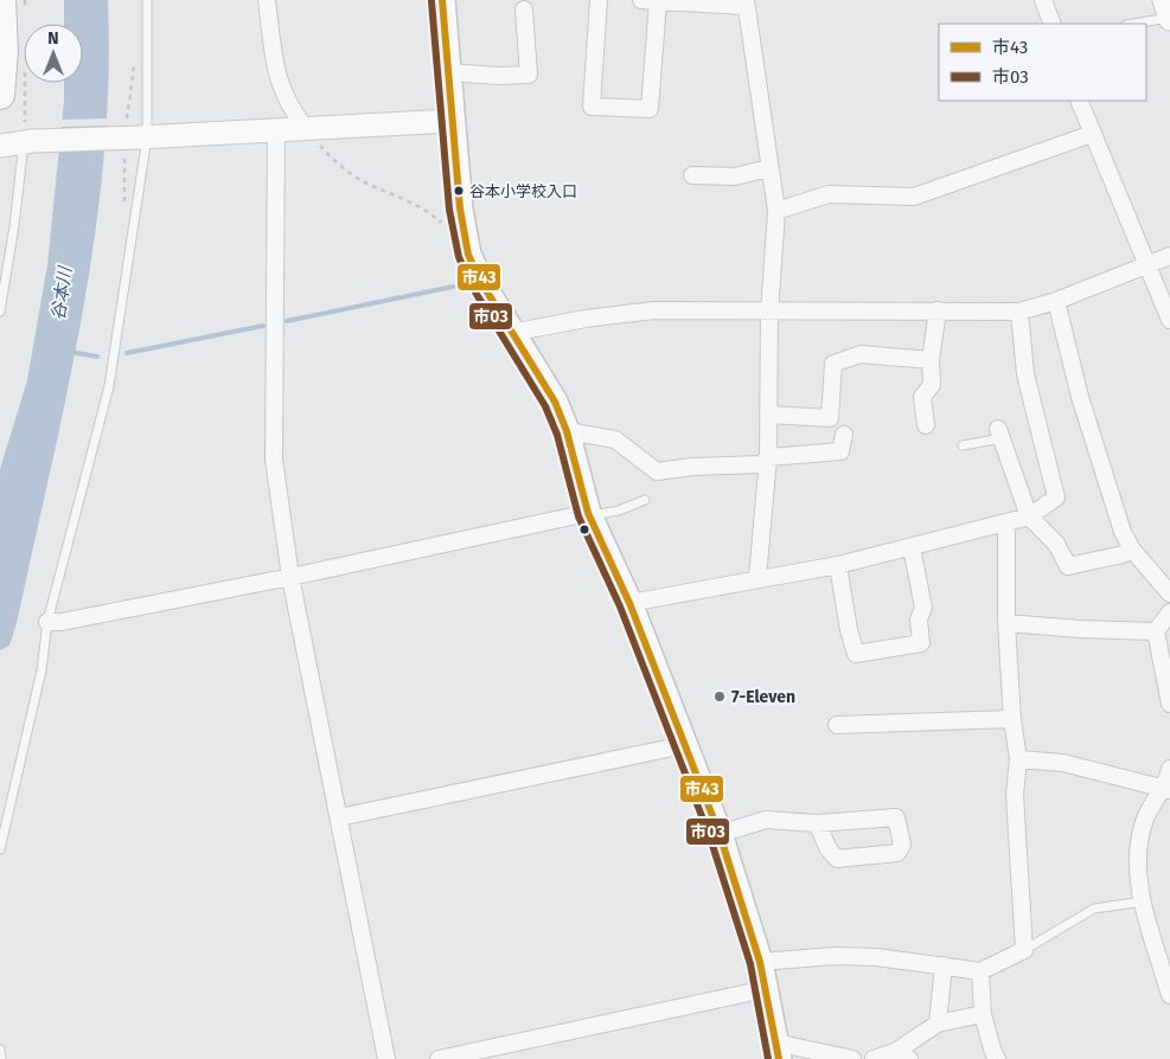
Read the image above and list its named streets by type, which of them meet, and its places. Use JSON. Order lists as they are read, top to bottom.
{
  "water": ["谷本川"],
  "places": ["谷本小学校入口", "7-Eleven"],
  "lines": ["transit line 市43", "transit line 市03"],
  "legend": ["市43", "市03"],
  "north": "top"
}
